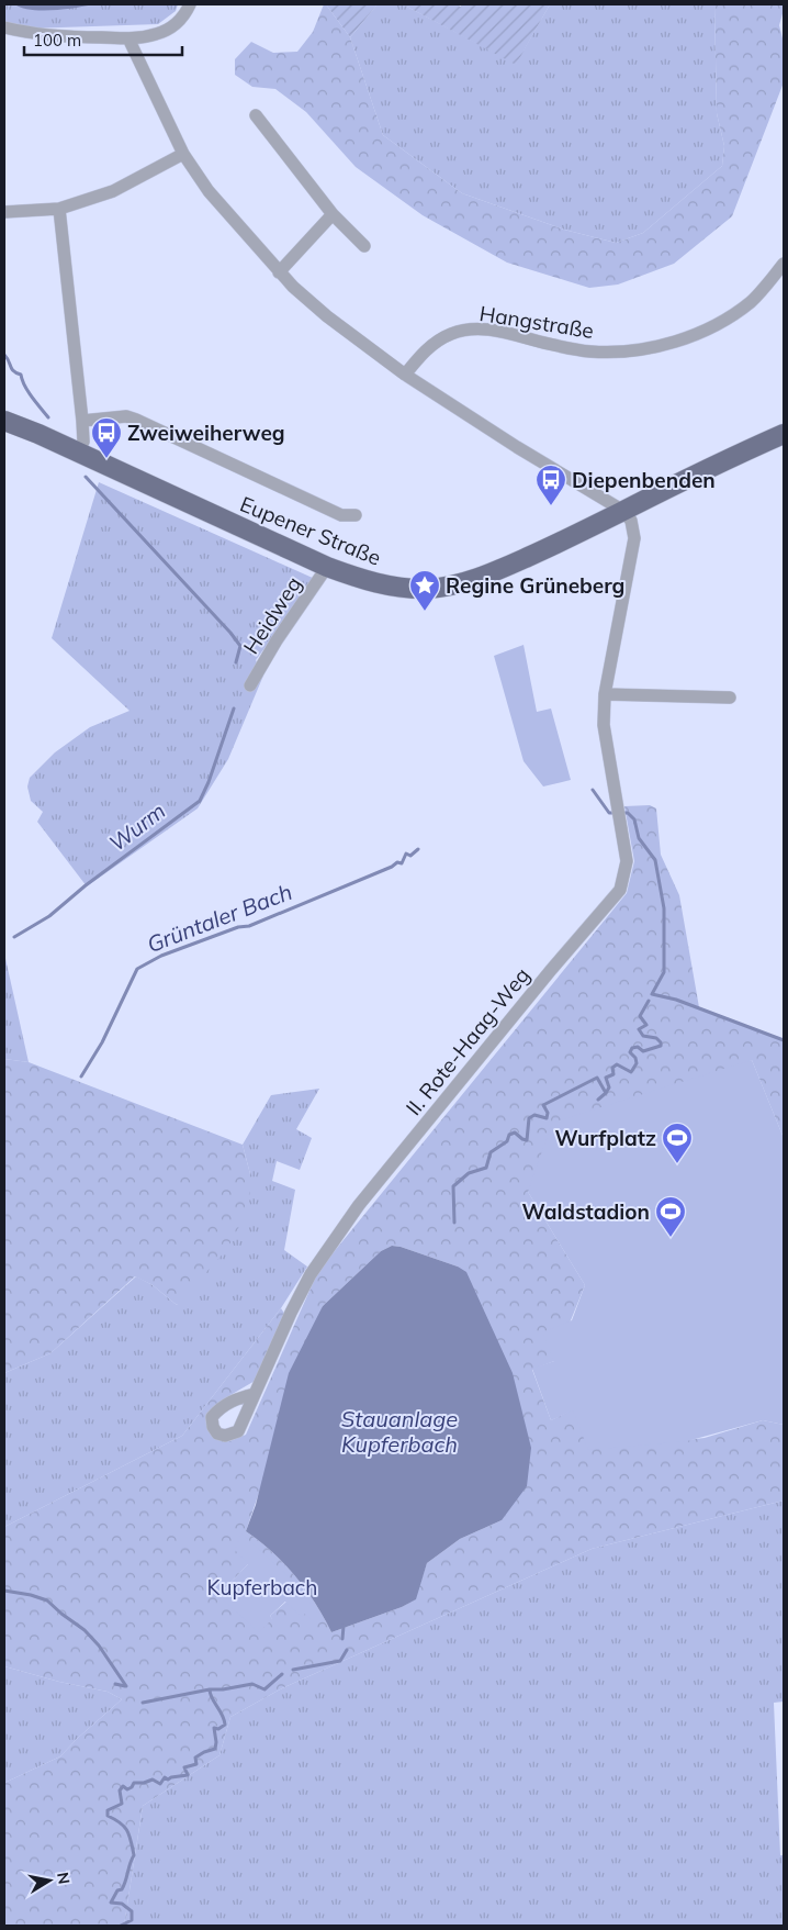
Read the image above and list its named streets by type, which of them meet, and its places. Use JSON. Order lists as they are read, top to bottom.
{
  "streets": {
    "main road": ["Eupener Straße"],
    "street": ["Hangstraße", "Heidweg", "II. Rote-Haag-Weg"]
  },
  "crossings": [
    ["Eupener Straße", "Heidweg"],
    ["Eupener Straße", "II. Rote-Haag-Weg"]
  ],
  "water": ["Wurm", "Grüntaler Bach", "Stauanlage Kupferbach"],
  "parks": ["Kupferbach"],
  "places": {
    "bus stop": ["Zweiweiherweg", "Diepenbenden"],
    "place": ["Regine Grüneberg"],
    "sports": ["Wurfplatz", "Waldstadion"]
  },
  "scale_bar": "100 m",
  "north": "right"
}
